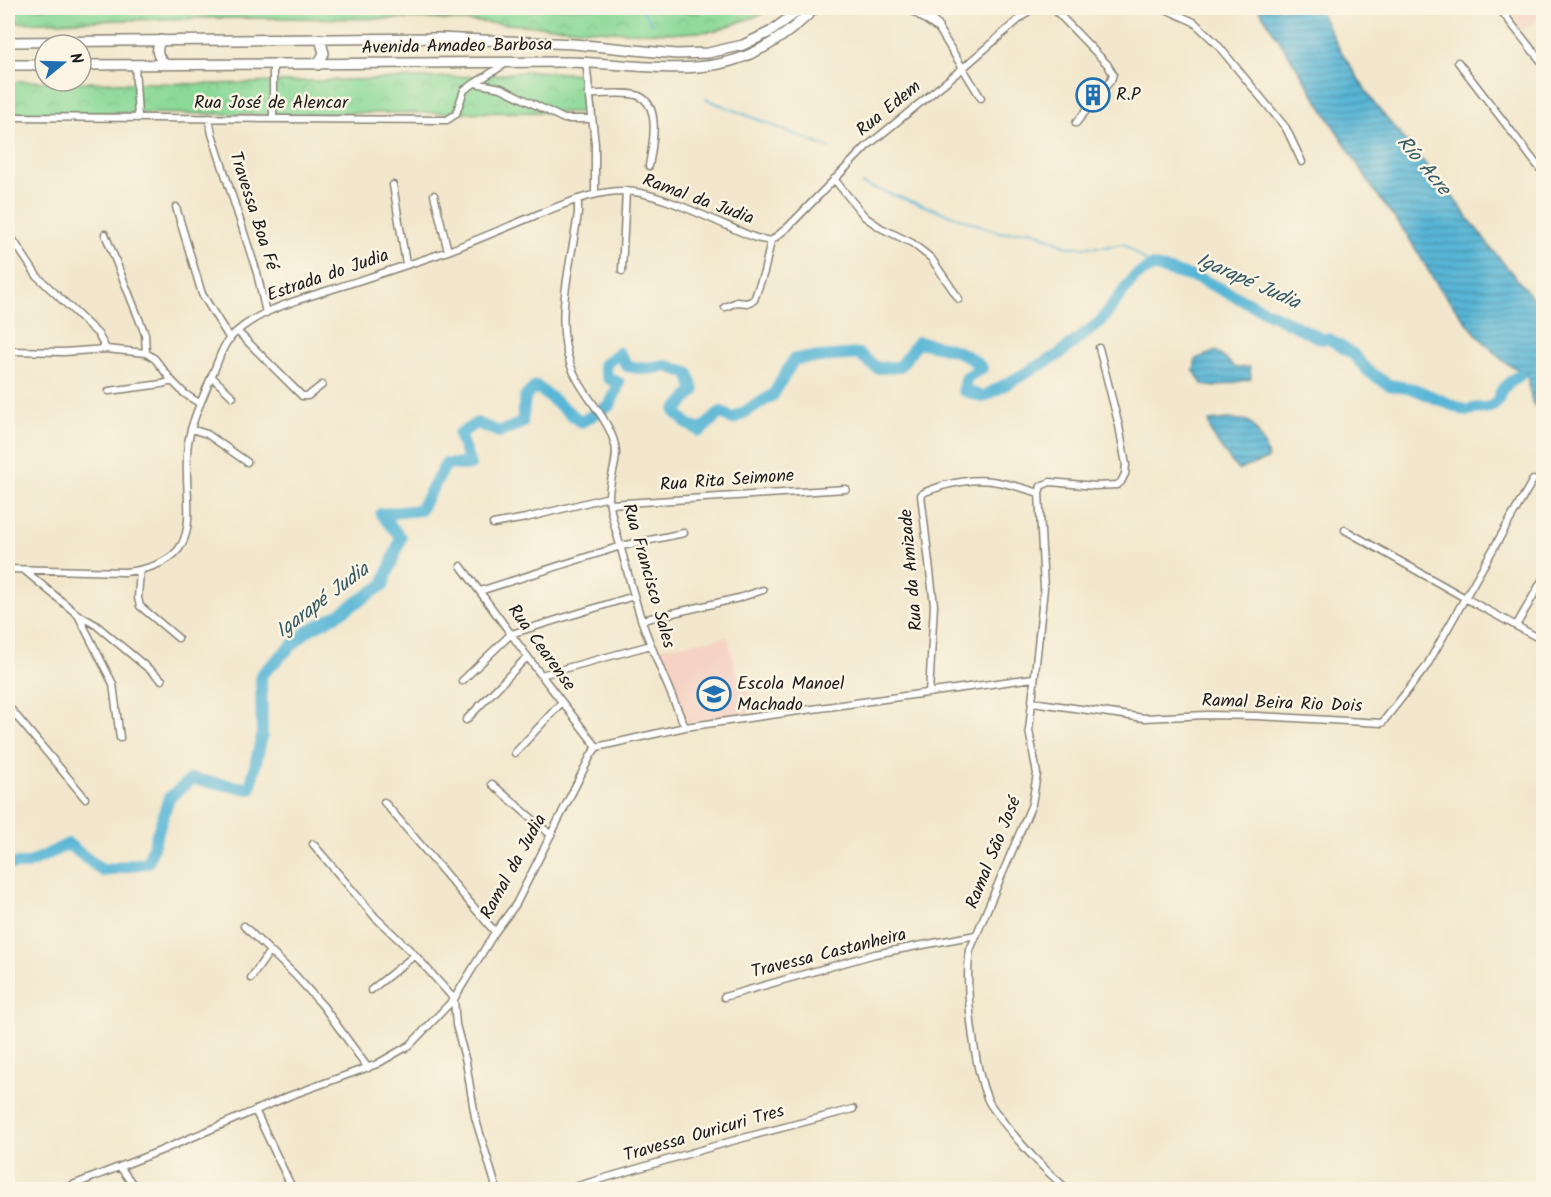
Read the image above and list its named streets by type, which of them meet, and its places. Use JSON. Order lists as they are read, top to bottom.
{
  "streets": {
    "main road": ["Avenida Amadeo Barbosa"],
    "street": [
      "Rua José de Alencar",
      "Rua Edem",
      "Ramal da Judia",
      "Travessa Boa Fé",
      "Estrada do Judia",
      "Rua Rita Seimone",
      "Rua da Amizade",
      "Rua Francisco Sales",
      "Rua Cearense",
      "Ramal Beira Rio Dois",
      "Ramal São José",
      "Travessa Castanheira",
      "Travessa Ouricuri Tres"
    ]
  },
  "crossings": [
    ["Avenida Amadeo Barbosa", "Rua José de Alencar"],
    ["Rua José de Alencar", "Travessa Boa Fé"],
    ["Rua Edem", "Ramal da Judia"],
    ["Ramal da Judia", "Estrada do Judia"],
    ["Ramal da Judia", "Rua Francisco Sales"],
    ["Ramal da Judia", "Rua Cearense"],
    ["Travessa Boa Fé", "Estrada do Judia"],
    ["Estrada do Judia", "Rua Francisco Sales"],
    ["Rua Rita Seimone", "Rua Francisco Sales"],
    ["Rua da Amizade", "Ramal São José"],
    ["Ramal Beira Rio Dois", "Ramal São José"],
    ["Ramal São José", "Travessa Castanheira"]
  ],
  "water": ["Río Acre", "Igarapé Judia"],
  "places": {
    "building": ["R.P"],
    "school or university": ["Escola Manoel Machado"]
  },
  "north": "right"
}
